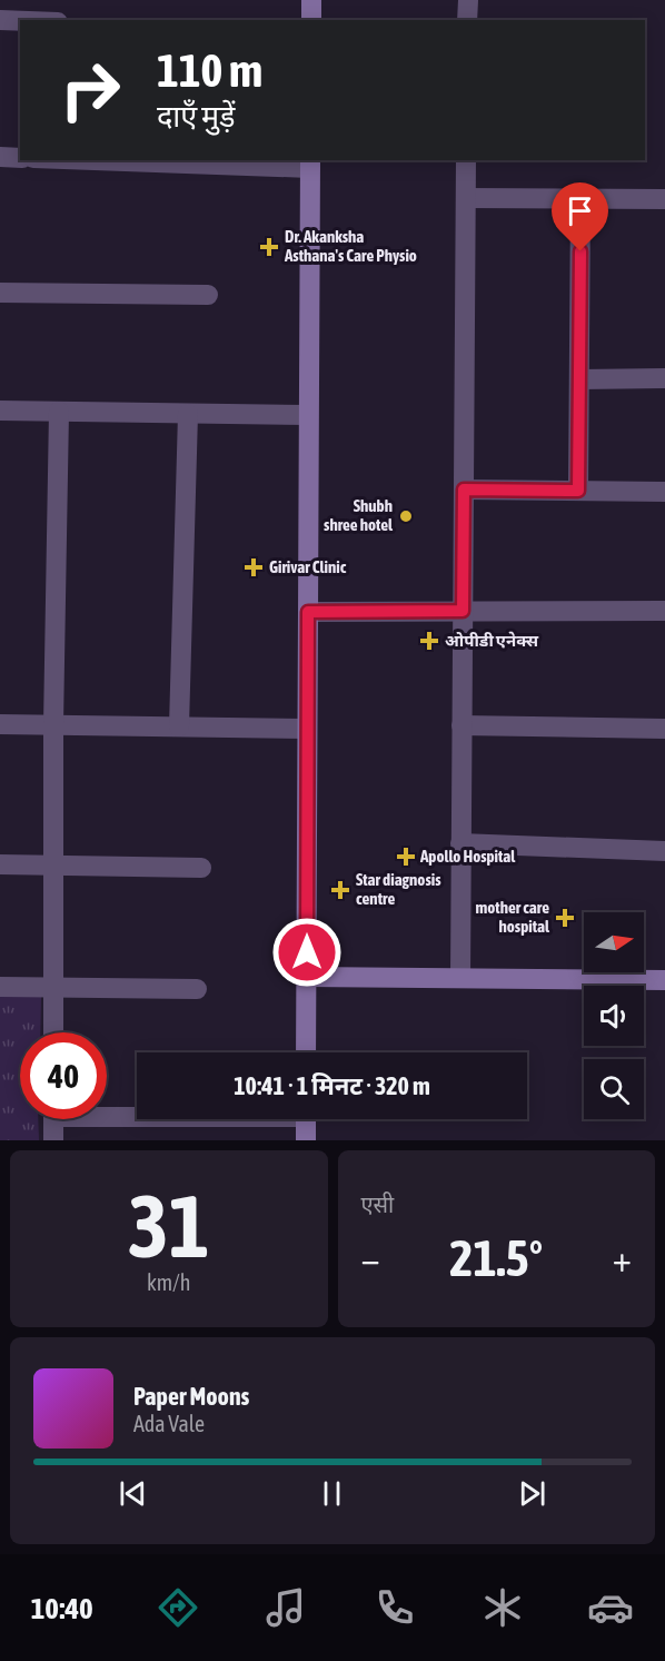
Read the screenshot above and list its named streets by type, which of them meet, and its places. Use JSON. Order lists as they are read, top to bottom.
{
  "places": {
    "health": [
      "Dr. Akanksha Asthana's Care Physio",
      "Girivar Clinic",
      "ओपीडी एनेक्स",
      "Apollo Hospital",
      "Star diagnosis centre",
      "mother care hospital"
    ],
    "other": ["Shubh shree hotel"]
  },
  "north": "right",
  "page": {
    "turn": ["110 m", "दाएँ मुड़ें"],
    "limit": "40",
    "trip": "10:41 · 1 मिनट · 320 m",
    "tile": [
      ["31", "km/h"],
      "एसी"
    ],
    "heat": ["−", "21.5°", "+"],
    "song": ["Paper Moons", "Ada Vale"],
    "tabs": "10:40"
  }
}
